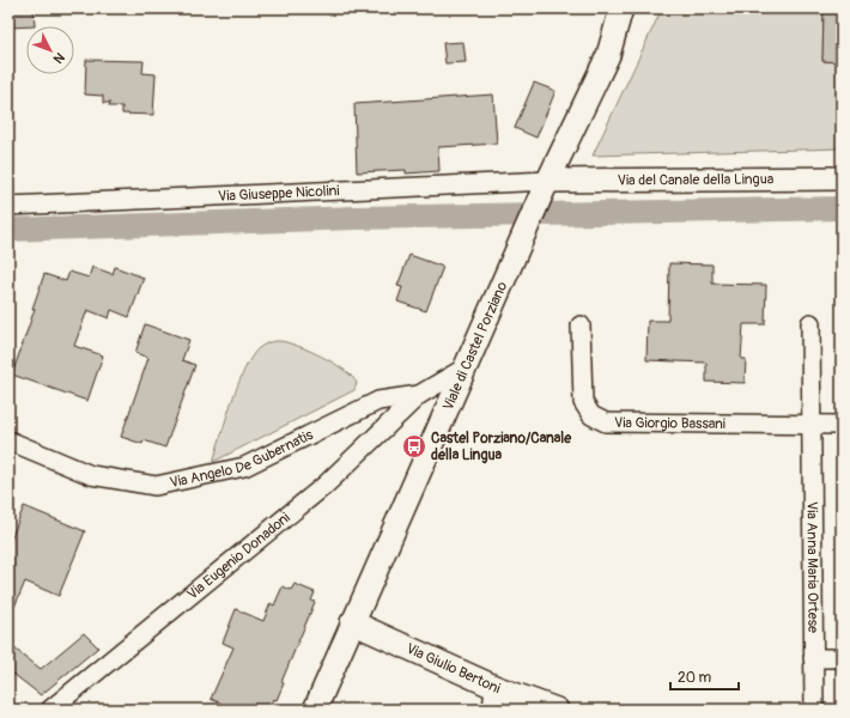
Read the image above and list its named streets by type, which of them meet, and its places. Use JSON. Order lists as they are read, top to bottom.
{
  "streets": {
    "street": [
      "Via del Canale della Lingua",
      "Via Giuseppe Nicolini",
      "Viale di Castel Porziano",
      "Via Giorgio Bassani",
      "Via Angelo De Gubernatis",
      "Via Eugenio Donadoni",
      "Via Anna Maria Ortese",
      "Via Giulio Bertoni"
    ]
  },
  "crossings": [
    ["Via del Canale della Lingua", "Via Giuseppe Nicolini"],
    ["Via del Canale della Lingua", "Viale di Castel Porziano"],
    ["Via Giuseppe Nicolini", "Viale di Castel Porziano"],
    ["Viale di Castel Porziano", "Via Angelo De Gubernatis"],
    ["Viale di Castel Porziano", "Via Giulio Bertoni"],
    ["Via Giorgio Bassani", "Via Anna Maria Ortese"],
    ["Via Angelo De Gubernatis", "Via Eugenio Donadoni"]
  ],
  "places": {
    "bus stop": ["Castel Porziano/Canale della Lingua"]
  },
  "scale_bar": "20 m",
  "north": "bottom right"
}
